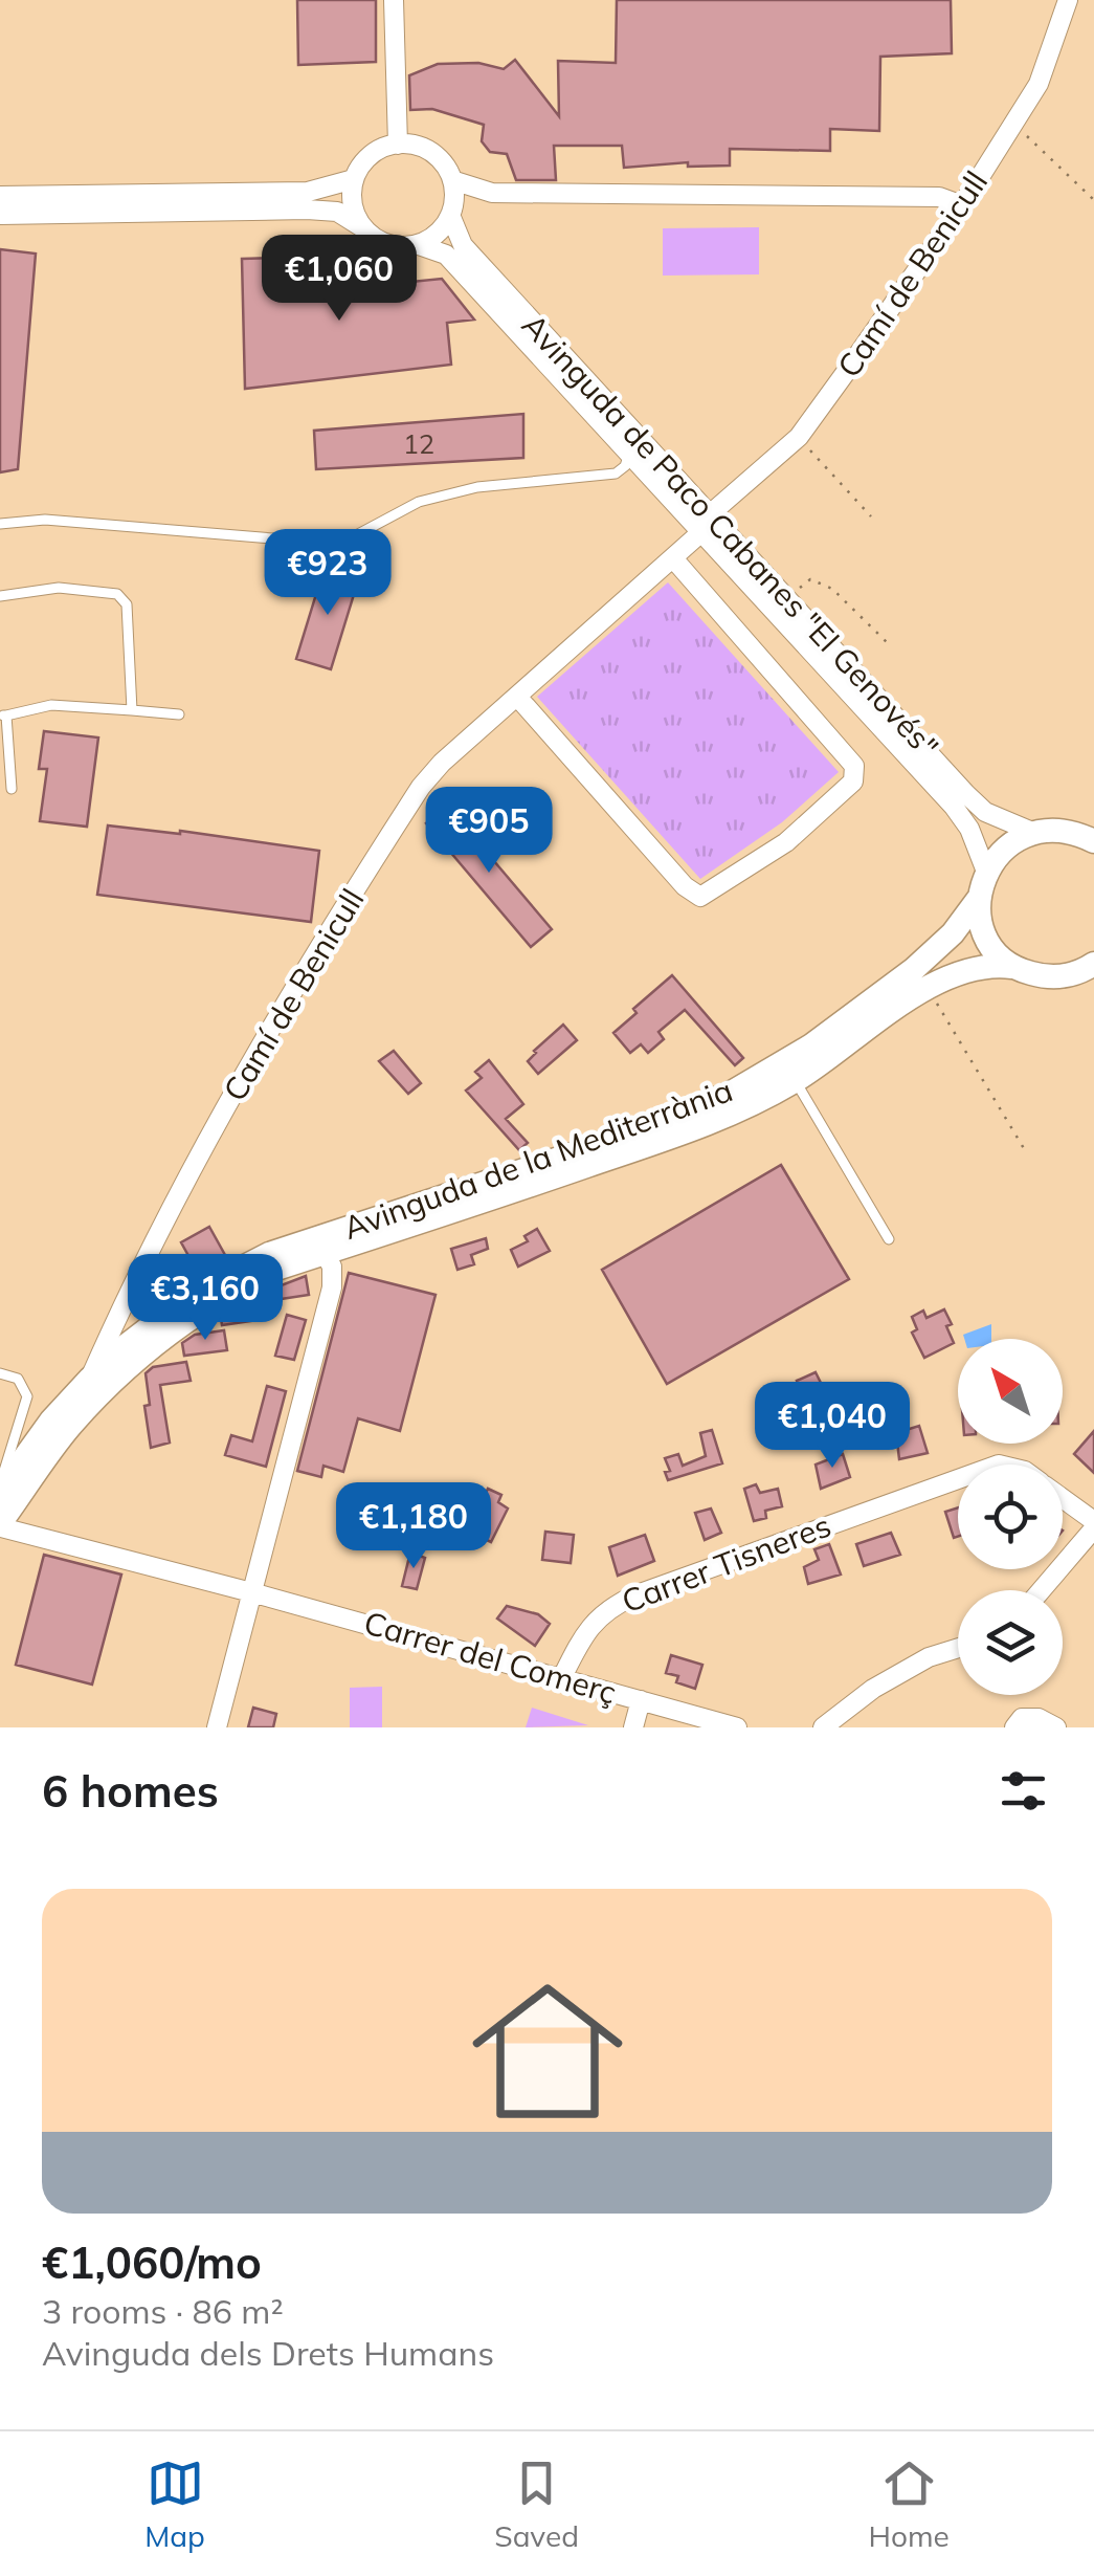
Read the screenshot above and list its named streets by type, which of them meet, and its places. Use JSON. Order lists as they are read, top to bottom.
{
  "streets": {
    "main road": ["Avinguda de la Mediterrània"],
    "street": [
      "Camí de Benicull",
      "Avinguda de Paco Cabanes \"El Genovés\"",
      "Carrer Tisneres",
      "Carrer del Comerç"
    ]
  },
  "crossings": [
    ["Camí de Benicull", "Avinguda de Paco Cabanes \"El Genovés\""],
    ["Camí de Benicull", "Avinguda de la Mediterrània"],
    ["Avinguda de la Mediterrània", "Carrer del Comerç"],
    ["Carrer Tisneres", "Carrer del Comerç"]
  ],
  "house_numbers": ["12"],
  "north": "top left",
  "page": {
    "price": [
      "€1,060",
      "€923",
      "€905",
      "€3,160",
      "€1,040",
      "€1,180"
    ],
    "heading": "6 homes",
    "list": [
      {
        "name": "€1,060/mo",
        "note": "3 rooms · 86 m² · Avinguda dels Drets Humans"
      }
    ],
    "tabs": ["Map", "Saved", "Home"]
  }
}
